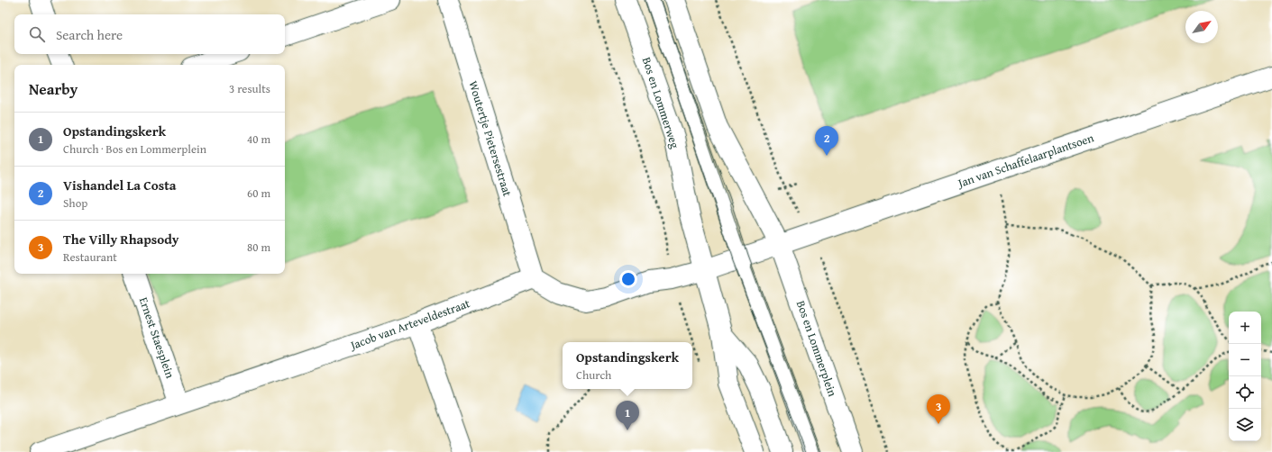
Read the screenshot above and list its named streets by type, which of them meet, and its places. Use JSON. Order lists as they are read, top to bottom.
{
  "streets": {
    "main road": [
      "Bos en Lommerweg",
      "Woutertje Pietersestraat",
      "Jan van Schaffelaarplantsoen",
      "Jacob van Arteveldestraat",
      "Ernest Staesplein",
      "Bos en Lommerplein"
    ]
  },
  "crossings": [
    ["Woutertje Pietersestraat", "Jacob van Arteveldestraat"],
    ["Jan van Schaffelaarplantsoen", "Bos en Lommerplein"],
    ["Jacob van Arteveldestraat", "Ernest Staesplein"]
  ],
  "north": "top right",
  "page": {
    "search": "Search here",
    "heading": ["Nearby", "3 results"],
    "list": [
      {
        "mark": "1",
        "name": "Opstandingskerk",
        "note": "Church · Bos en Lommerplein",
        "value": "40 m"
      },
      {
        "mark": "2",
        "name": "Vishandel La Costa",
        "note": "Shop",
        "value": "60 m"
      },
      {
        "mark": "3",
        "name": "The Villy Rhapsody",
        "note": "Restaurant",
        "value": "80 m"
      }
    ],
    "pins": ["2", "3", "1"],
    "map_buttons": ["+", "−"],
    "popup": ["Opstandingskerk", "Church"]
  }
}
